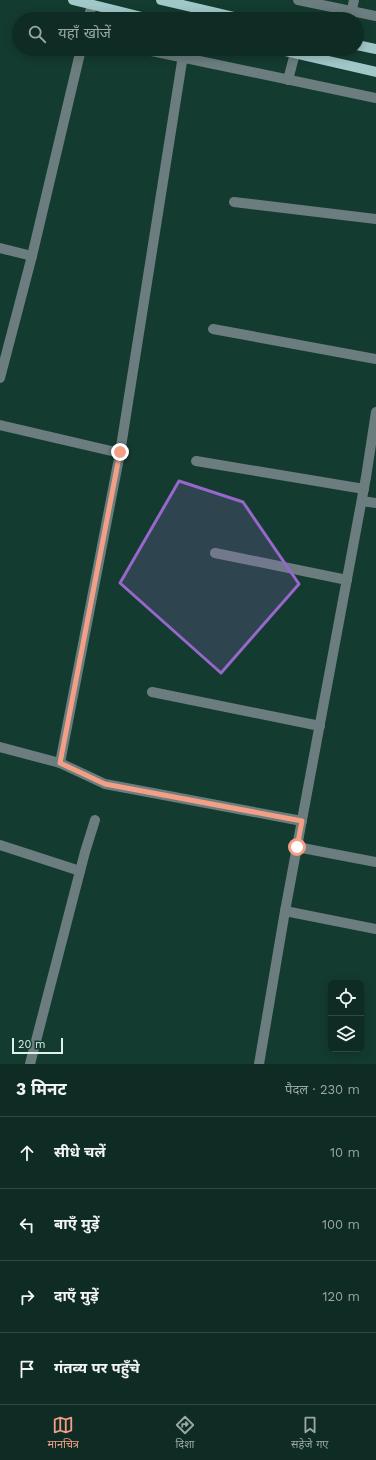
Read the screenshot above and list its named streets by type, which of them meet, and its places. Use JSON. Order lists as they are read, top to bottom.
{
  "scale_bar": "20 m",
  "page": {
    "search": "यहाँ खोजें",
    "scale": "20 m",
    "heading": ["3 मिनट", "पैदल · 230 m"],
    "list": [
      ["सीधे चलें", "10 m"],
      ["बाएँ मुड़ें", "100 m"],
      ["दाएँ मुड़ें", "120 m"],
      "गंतव्य पर पहुँचे"
    ],
    "nav": ["मानचित्र", "दिशा", "सहेजे गए"]
  }
}
